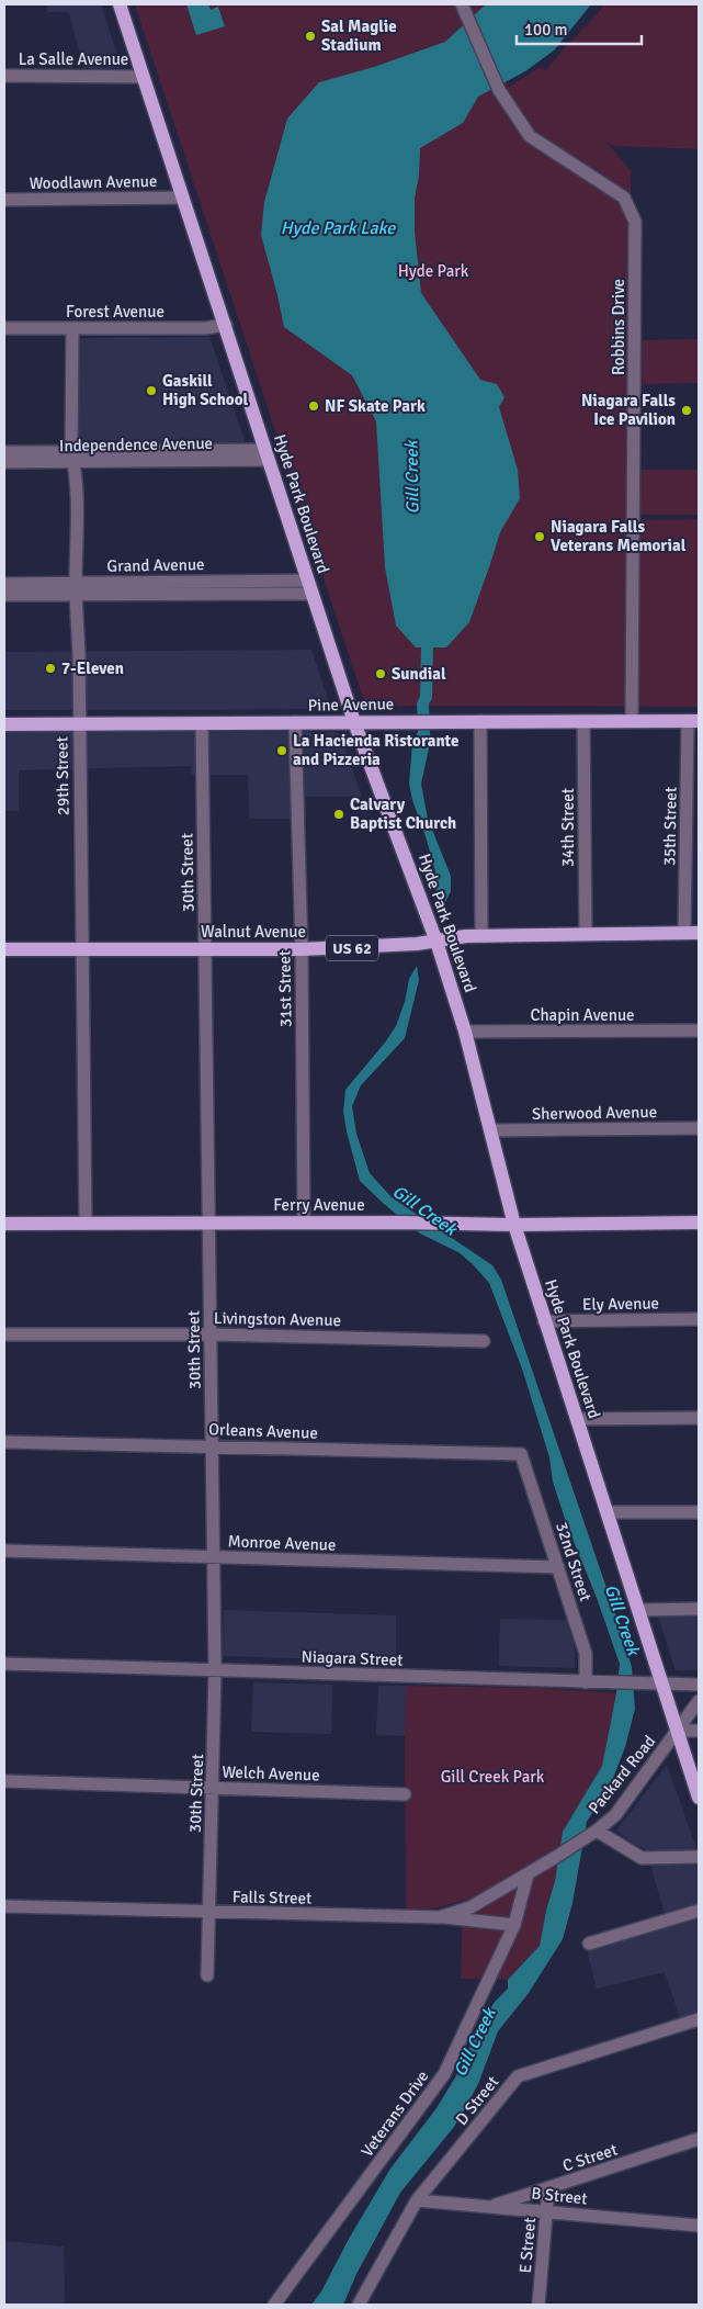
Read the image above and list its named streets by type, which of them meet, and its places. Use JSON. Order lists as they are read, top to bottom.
{
  "streets": {
    "main road": [
      "Hyde Park Boulevard",
      "Pine Avenue",
      "Walnut Avenue",
      "US 62",
      "Ferry Avenue"
    ],
    "street": [
      "La Salle Avenue",
      "Woodlawn Avenue",
      "Forest Avenue",
      "Robbins Drive",
      "Independence Avenue",
      "29th Street",
      "35th Street",
      "34th Street",
      "30th Street",
      "31st Street",
      "Chapin Avenue",
      "Sherwood Avenue",
      "Ely Avenue",
      "Livingston Avenue",
      "Orleans Avenue",
      "Monroe Avenue",
      "32nd Street",
      "Niagara Street",
      "Welch Avenue",
      "Packard Road",
      "Falls Street",
      "D Street",
      "Veterans Drive",
      "C Street",
      "B Street",
      "E Street"
    ]
  },
  "crossings": [
    ["La Salle Avenue", "Hyde Park Boulevard"],
    ["Woodlawn Avenue", "Hyde Park Boulevard"],
    ["Forest Avenue", "Hyde Park Boulevard"],
    ["Forest Avenue", "29th Street"],
    ["Robbins Drive", "Pine Avenue"],
    ["Independence Avenue", "Hyde Park Boulevard"],
    ["Independence Avenue", "29th Street"],
    ["Hyde Park Boulevard", "Pine Avenue"],
    ["Hyde Park Boulevard", "Walnut Avenue"],
    ["Hyde Park Boulevard", "Chapin Avenue"],
    ["Hyde Park Boulevard", "Sherwood Avenue"],
    ["Hyde Park Boulevard", "Ferry Avenue"],
    ["Hyde Park Boulevard", "Ely Avenue"],
    ["Hyde Park Boulevard", "Niagara Street"],
    ["Hyde Park Boulevard", "Packard Road"],
    ["Pine Avenue", "29th Street"],
    ["Pine Avenue", "35th Street"],
    ["Pine Avenue", "34th Street"],
    ["Pine Avenue", "30th Street"],
    ["Pine Avenue", "31st Street"],
    ["29th Street", "Walnut Avenue"],
    ["29th Street", "Ferry Avenue"],
    ["35th Street", "Walnut Avenue"],
    ["34th Street", "Walnut Avenue"],
    ["30th Street", "Walnut Avenue"],
    ["30th Street", "Ferry Avenue"],
    ["30th Street", "Livingston Avenue"],
    ["30th Street", "Orleans Avenue"],
    ["30th Street", "Monroe Avenue"],
    ["30th Street", "Niagara Street"],
    ["30th Street", "Welch Avenue"],
    ["30th Street", "Falls Street"],
    ["Walnut Avenue", "31st Street"],
    ["31st Street", "Ferry Avenue"],
    ["Orleans Avenue", "32nd Street"],
    ["Monroe Avenue", "32nd Street"],
    ["32nd Street", "Niagara Street"],
    ["Packard Road", "Falls Street"],
    ["D Street", "B Street"],
    ["C Street", "B Street"],
    ["C Street", "E Street"],
    ["B Street", "E Street"]
  ],
  "water": ["Hyde Park Lake", "Gill Creek"],
  "parks": ["Hyde Park", "Gill Creek Park"],
  "places": [
    "Sal Maglie Stadium",
    "Gaskill High School",
    "NF Skate Park",
    "Niagara Falls Ice Pavilion",
    "Niagara Falls Veterans Memorial",
    "7-Eleven",
    "Sundial",
    "La Hacienda Ristorante and Pizzeria",
    "Calvary Baptist Church"
  ],
  "scale_bar": "100 m"
}
